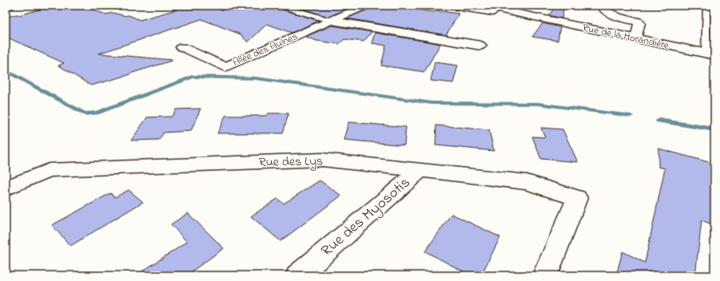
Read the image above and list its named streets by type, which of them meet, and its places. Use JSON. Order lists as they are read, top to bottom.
{
  "streets": {
    "street": [
      "Rue de la Morandière",
      "Allée des Aulnes",
      "Rue des Lys",
      "Rue des Myosotis"
    ]
  },
  "crossings": [
    ["Rue des Lys", "Rue des Myosotis"]
  ]
}
